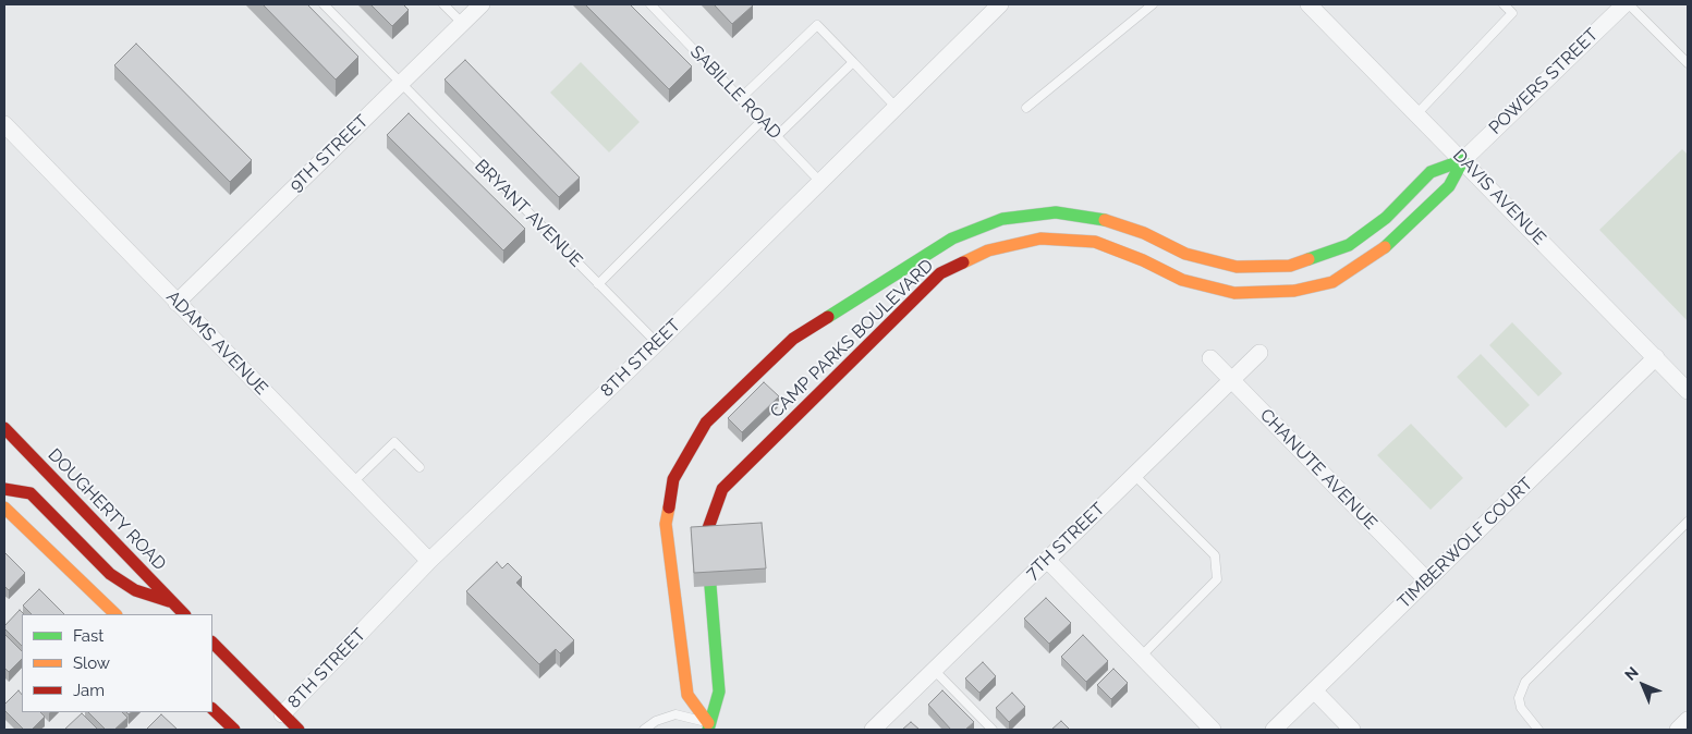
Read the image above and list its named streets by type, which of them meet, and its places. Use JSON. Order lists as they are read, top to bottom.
{
  "streets": {
    "street": [
      "POWERS STREET",
      "9TH STREET",
      "DAVIS AVENUE",
      "CAMP PARKS BOULEVARD",
      "ADAMS AVENUE",
      "8TH STREET",
      "CHANUTE AVENUE",
      "DOUGHERTY ROAD",
      "7TH STREET",
      "TIMBERWOLF COURT"
    ],
    "lane": ["SABILLE ROAD", "BRYANT AVENUE"]
  },
  "crossings": [
    ["POWERS STREET", "DAVIS AVENUE"],
    ["POWERS STREET", "CAMP PARKS BOULEVARD"],
    ["SABILLE ROAD", "8TH STREET"],
    ["9TH STREET", "BRYANT AVENUE"],
    ["9TH STREET", "ADAMS AVENUE"],
    ["DAVIS AVENUE", "CAMP PARKS BOULEVARD"],
    ["DAVIS AVENUE", "TIMBERWOLF COURT"],
    ["BRYANT AVENUE", "8TH STREET"],
    ["ADAMS AVENUE", "8TH STREET"],
    ["CHANUTE AVENUE", "7TH STREET"],
    ["CHANUTE AVENUE", "TIMBERWOLF COURT"]
  ],
  "legend": ["Fast", "Slow", "Jam"],
  "north": "top left"
}
